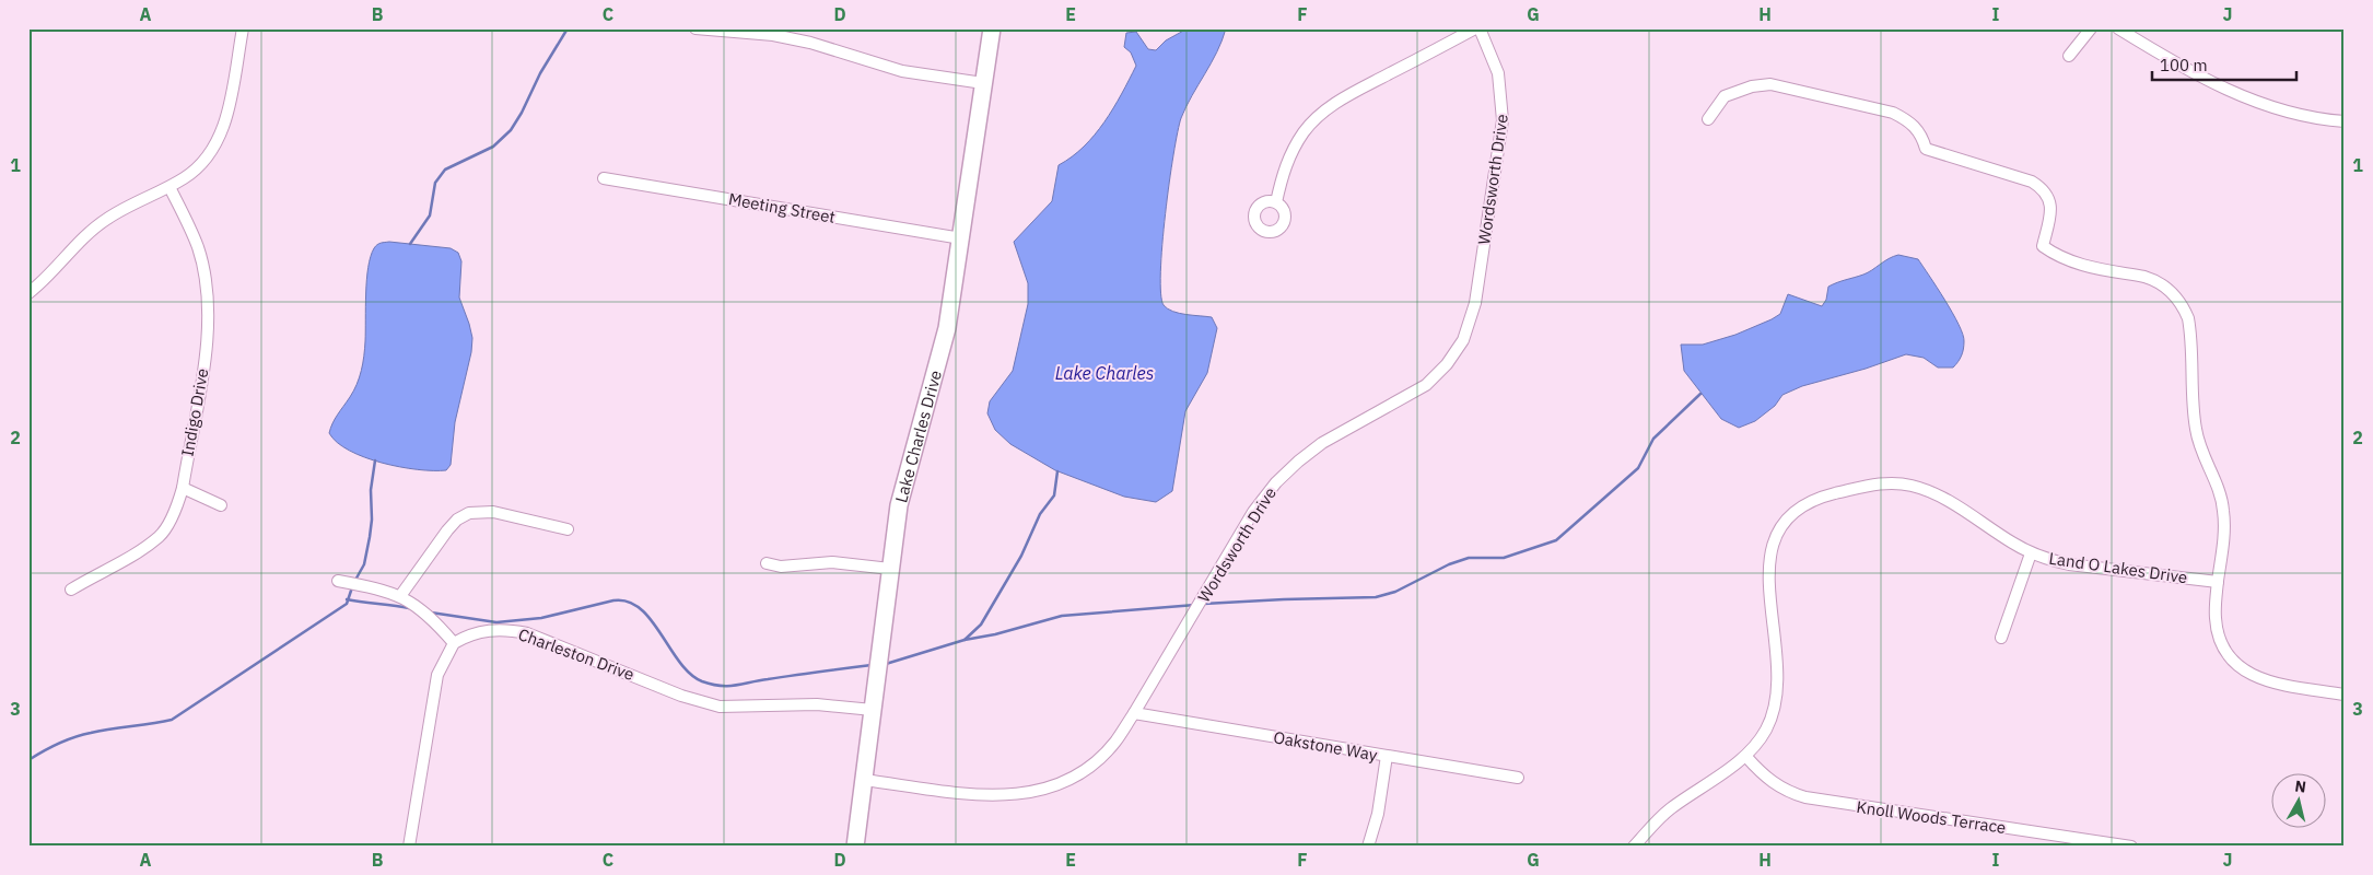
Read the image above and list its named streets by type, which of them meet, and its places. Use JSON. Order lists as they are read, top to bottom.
{
  "streets": {
    "street": [
      "Wordsworth Drive",
      "Meeting Street",
      "Indigo Drive",
      "Lake Charles Drive",
      "Land O Lakes Drive",
      "Charleston Drive",
      "Oakstone Way",
      "Knoll Woods Terrace"
    ]
  },
  "crossings": [
    ["Wordsworth Drive", "Lake Charles Drive"],
    ["Wordsworth Drive", "Oakstone Way"],
    ["Meeting Street", "Lake Charles Drive"],
    ["Lake Charles Drive", "Charleston Drive"],
    ["Land O Lakes Drive", "Knoll Woods Terrace"]
  ],
  "water": ["Lake Charles"],
  "scale_bar": "100 m",
  "north": "top",
  "grid": {
    "columns": [
      "A",
      "B",
      "C",
      "D",
      "E",
      "F",
      "G",
      "H",
      "I",
      "J"
    ],
    "rows": ["1", "2", "3"]
  }
}
